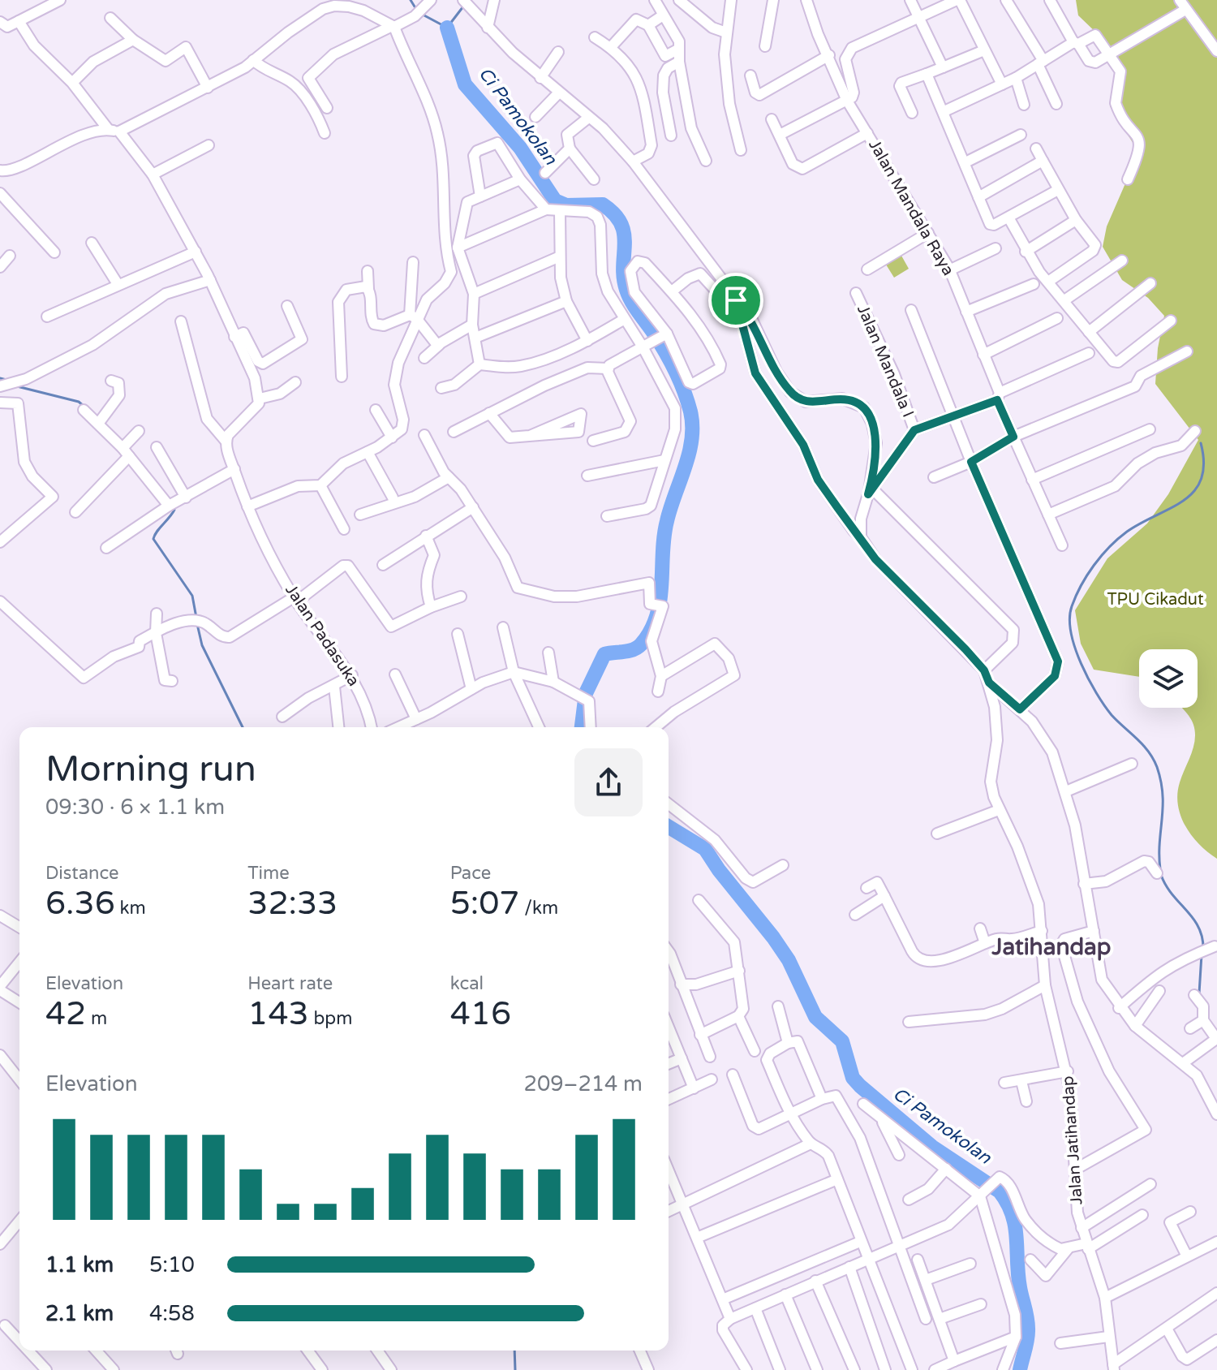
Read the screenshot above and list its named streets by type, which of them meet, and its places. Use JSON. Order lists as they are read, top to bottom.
{
  "streets": {
    "street": [
      "Jalan Mandala Raya",
      "Jalan Mandala I",
      "Jalan Padasuka",
      "Jalan Jatihandap"
    ]
  },
  "districts": ["Jatihandap"],
  "water": ["Ci Pamokolan"],
  "parks": ["TPU Cikadut"],
  "page": {
    "heading": ["Morning run", "09:30 · 6 × 1.1 km"],
    "stats": [
      ["Distance", "6.36 km"],
      ["Time", "32:33"],
      ["Pace", "5:07 /km"],
      ["Elevation", "42 m"],
      ["Heart rate", "143 bpm"],
      ["kcal", "416"]
    ],
    "chart": ["Elevation", "209–214 m"],
    "list": [
      {
        "name": "1.1 km",
        "note": "5:10"
      },
      {
        "name": "2.1 km",
        "note": "4:58"
      }
    ]
  }
}
